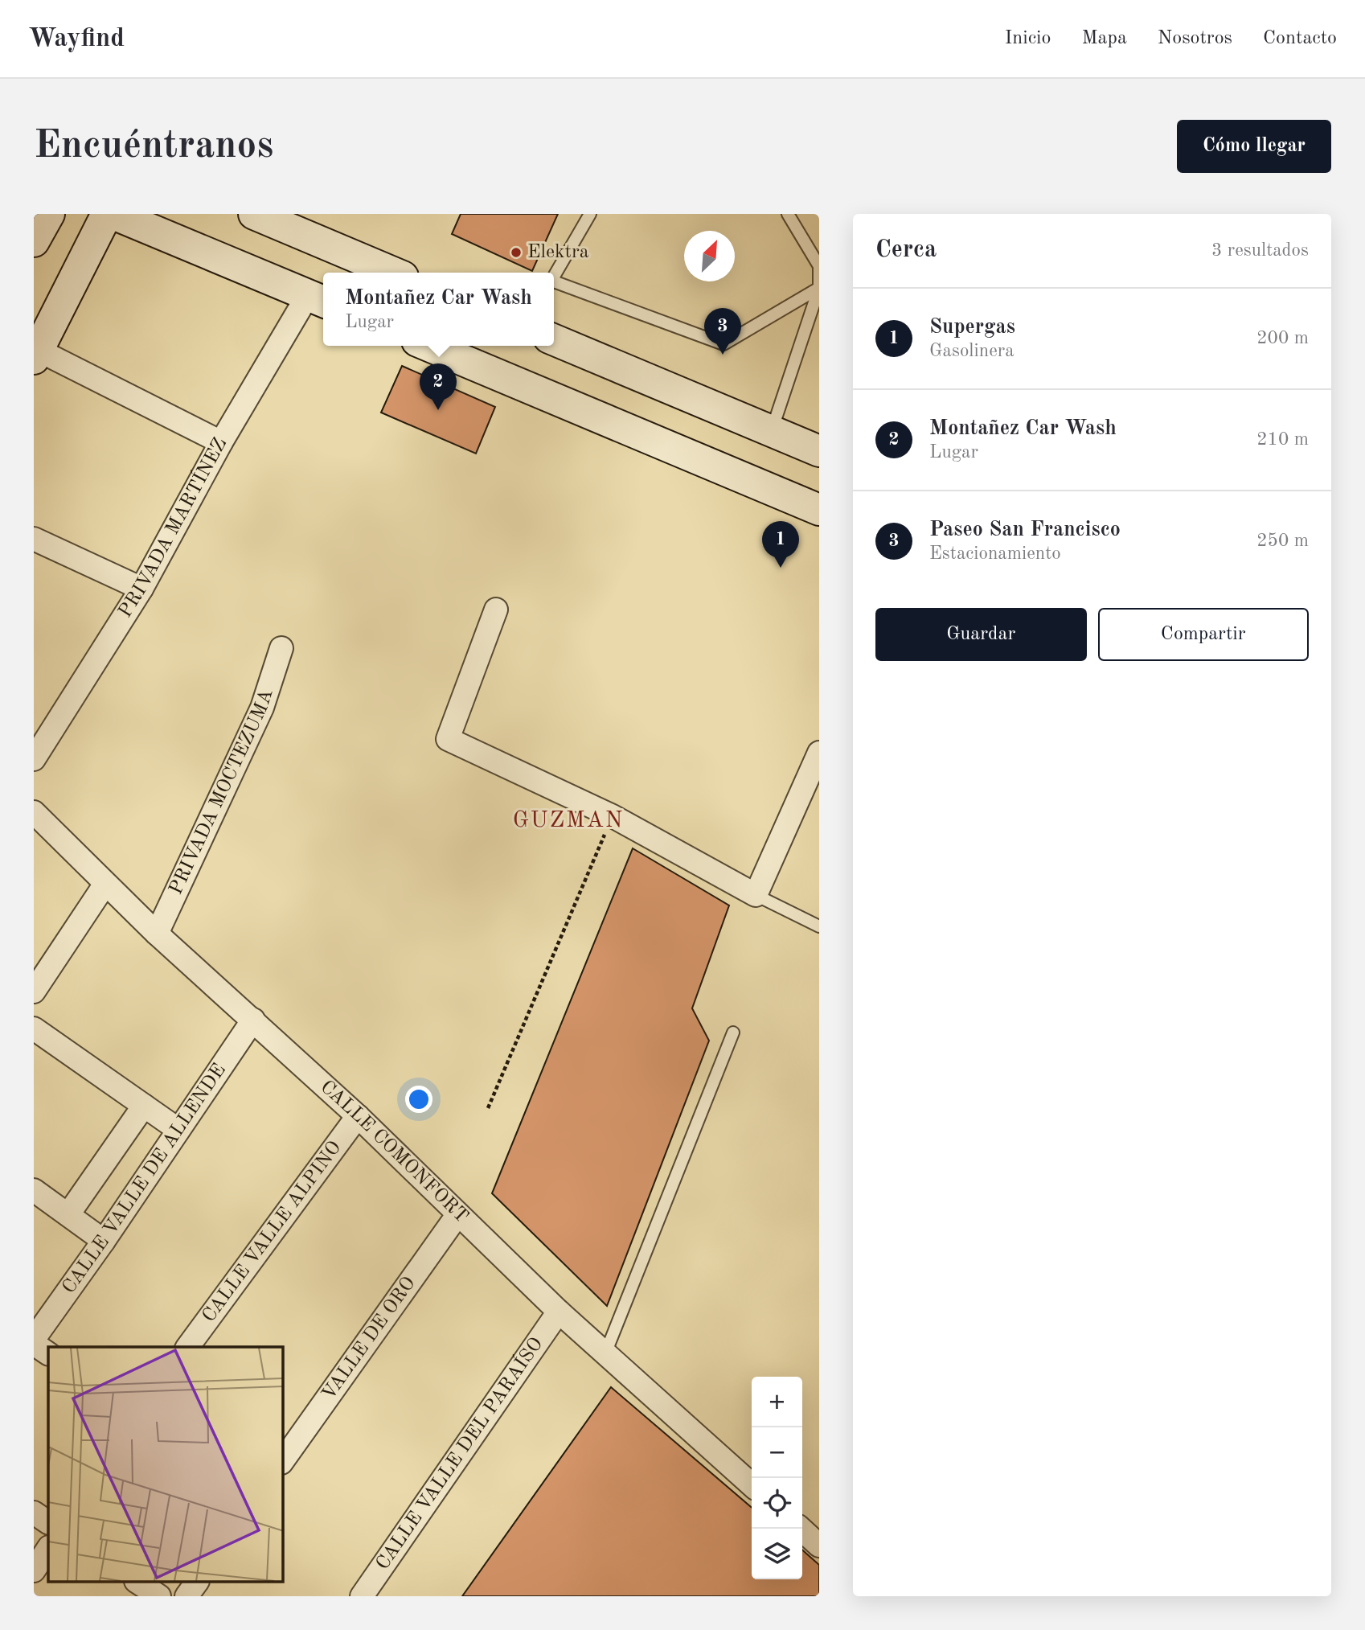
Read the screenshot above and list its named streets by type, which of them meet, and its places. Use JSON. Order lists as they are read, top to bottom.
{
  "streets": {
    "street": [
      "PRIVADA MARTÍNEZ",
      "PRIVADA MOCTEZUMA",
      "CALLE COMONFORT",
      "CALLE VALLE DE ALLENDE",
      "CALLE VALLE ALPINO",
      "VALLE DE ORO",
      "CALLE VALLE DEL PARAÍSO"
    ]
  },
  "crossings": [
    ["PRIVADA MOCTEZUMA", "CALLE COMONFORT"],
    ["CALLE COMONFORT", "CALLE VALLE DE ALLENDE"],
    ["CALLE COMONFORT", "CALLE VALLE ALPINO"],
    ["CALLE COMONFORT", "VALLE DE ORO"],
    ["CALLE COMONFORT", "CALLE VALLE DEL PARAÍSO"]
  ],
  "districts": ["GUZMAN"],
  "places": ["Elektra"],
  "north": "top right",
  "page": {
    "header": "Wayfind",
    "nav": [
      "Inicio",
      "Mapa",
      "Nosotros",
      "Contacto"
    ],
    "buttons": [
      "Cómo llegar",
      ["Guardar", "Compartir"]
    ],
    "title": "Encuéntranos",
    "heading": ["Cerca", "3 resultados"],
    "popup": ["Montañez Car Wash", "Lugar"],
    "list": [
      {
        "mark": "1",
        "name": "Supergas",
        "note": "Gasolinera",
        "value": "200 m"
      },
      {
        "mark": "2",
        "name": "Montañez Car Wash",
        "note": "Lugar",
        "value": "210 m"
      },
      {
        "mark": "3",
        "name": "Paseo San Francisco",
        "note": "Estacionamiento",
        "value": "250 m"
      }
    ],
    "pins": ["3", "2", "1"],
    "map_buttons": ["+", "−"]
  }
}
